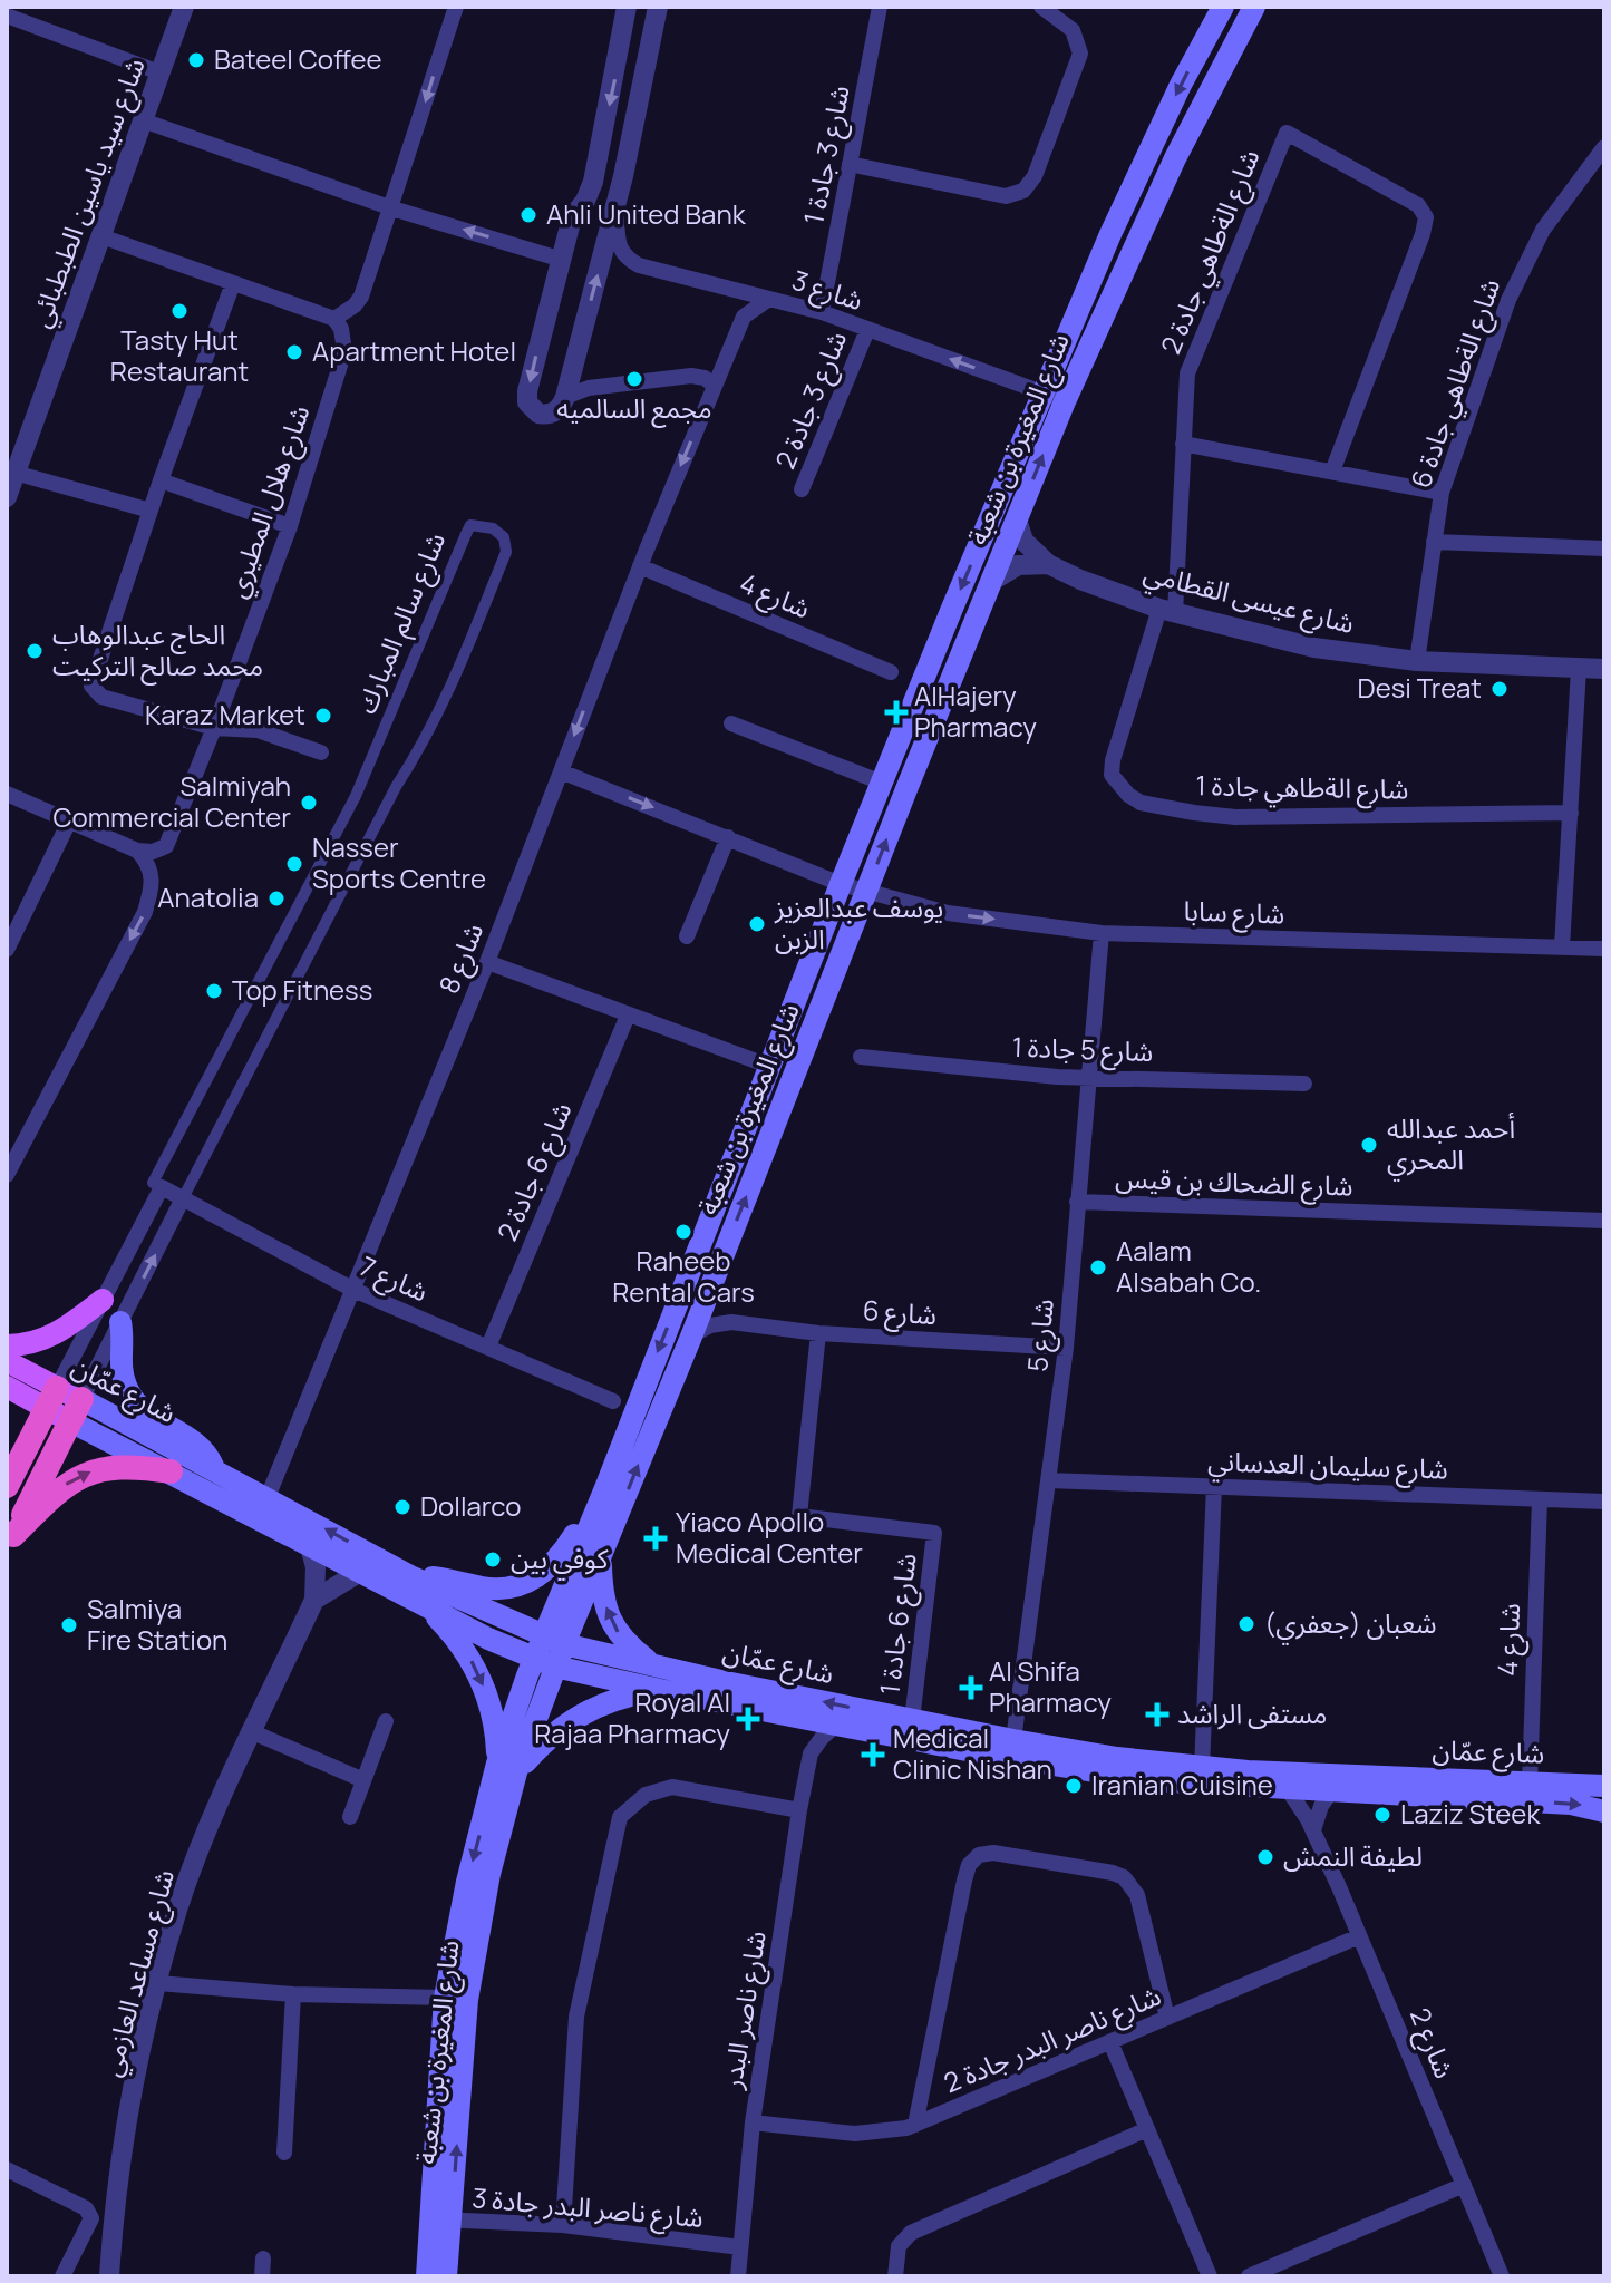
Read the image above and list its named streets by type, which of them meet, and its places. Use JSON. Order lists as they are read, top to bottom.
{
  "streets": {
    "main road": ["شارع المغيرة بن شعبة", "شارع عمّان"],
    "street": [
      "شارع 3 جادة 1",
      "شارع سيد ياسين الطبطبائي",
      "شارع الةطاهي جادة 2",
      "شارع 3",
      "شارع الةطاهي جادة 6",
      "شارع 3 جادة 2",
      "شارع هلال المطيري",
      "شارع 4",
      "شارع عيسى القطامي",
      "شارع سالم المبارك",
      "شارع الةطاهي جادة 1",
      "شارع سابا",
      "شارع 8",
      "شارع 5 جادة 1",
      "شارع 6 جادة 2",
      "شارع الضحاك بن قيس",
      "شارع 7",
      "شارع 6",
      "شارع 5",
      "شارع سليمان العدساني",
      "شارع 6 جادة 1",
      "شارع مساعد العازمي",
      "شارع ناصر البدر",
      "شارع ناصر البدر جادة 2",
      "شارع 2",
      "شارع ناصر البدر جادة 3"
    ]
  },
  "crossings": [
    ["شارع 3 جادة 1", "شارع 3"],
    ["شارع الةطاهي جادة 2", "شارع عيسى القطامي"],
    ["شارع الةطاهي جادة 2", "شارع الةطاهي جادة 1"],
    ["شارع 3", "شارع 3 جادة 2"],
    ["شارع 3", "شارع المغيرة بن شعبة"],
    ["شارع 3", "شارع 8"],
    ["شارع الةطاهي جادة 6", "شارع عيسى القطامي"],
    ["شارع المغيرة بن شعبة", "شارع عيسى القطامي"],
    ["شارع المغيرة بن شعبة", "شارع سابا"],
    ["شارع المغيرة بن شعبة", "شارع 6"],
    ["شارع المغيرة بن شعبة", "شارع عمّان"],
    ["شارع المغيرة بن شعبة", "شارع ناصر البدر جادة 3"],
    ["شارع 4", "شارع 8"],
    ["شارع 4", "شارع عمّان"],
    ["شارع 4", "شارع سليمان العدساني"],
    ["شارع عيسى القطامي", "شارع الةطاهي جادة 1"],
    ["شارع سالم المبارك", "شارع 7"],
    ["شارع سالم المبارك", "شارع عمّان"],
    ["شارع سابا", "شارع 5"],
    ["شارع 8", "شارع 7"],
    ["شارع 8", "شارع عمّان"],
    ["شارع 5 جادة 1", "شارع 5"],
    ["شارع 6 جادة 2", "شارع 7"],
    ["شارع الضحاك بن قيس", "شارع 5"],
    ["شارع 6", "شارع 5"],
    ["شارع 6", "شارع 6 جادة 1"],
    ["شارع 5", "شارع عمّان"],
    ["شارع 5", "شارع سليمان العدساني"],
    ["شارع عمّان", "شارع 6 جادة 1"],
    ["شارع عمّان", "شارع مساعد العازمي"],
    ["شارع عمّان", "شارع 2"],
    ["شارع ناصر البدر", "شارع ناصر البدر جادة 2"],
    ["شارع ناصر البدر", "شارع ناصر البدر جادة 3"],
    ["شارع ناصر البدر جادة 2", "شارع 2"]
  ],
  "one_way": ["شارع 3"],
  "places": {
    "other": [
      "Bateel Coffee",
      "Ahli United Bank",
      "Tasty Hut Restaurant",
      "Apartment Hotel",
      "مجمع السالميه",
      "الحاج عبدالوهاب محمد صالح التركيت",
      "Desi Treat",
      "Karaz Market",
      "Salmiyah Commercial Center",
      "Nasser Sports Centre",
      "Anatolia",
      "يوسف عبدالعزيز الزبن",
      "Top Fitness",
      "أحمد عبدالله المحري",
      "Raheeb Rental Cars",
      "Aalam Alsabah Co.",
      "Dollarco",
      "كوفي بين",
      "شعبان (جعفري)",
      "Salmiya Fire Station",
      "Iranian Cuisine",
      "Laziz Steek",
      "لطيفة النمش"
    ],
    "health": [
      "AlHajery Pharmacy",
      "Yiaco Apollo Medical Center",
      "Al Shifa Pharmacy",
      "مستفى الراشد",
      "Royal Al Rajaa Pharmacy",
      "Medical Clinic Nishan"
    ]
  }
}
